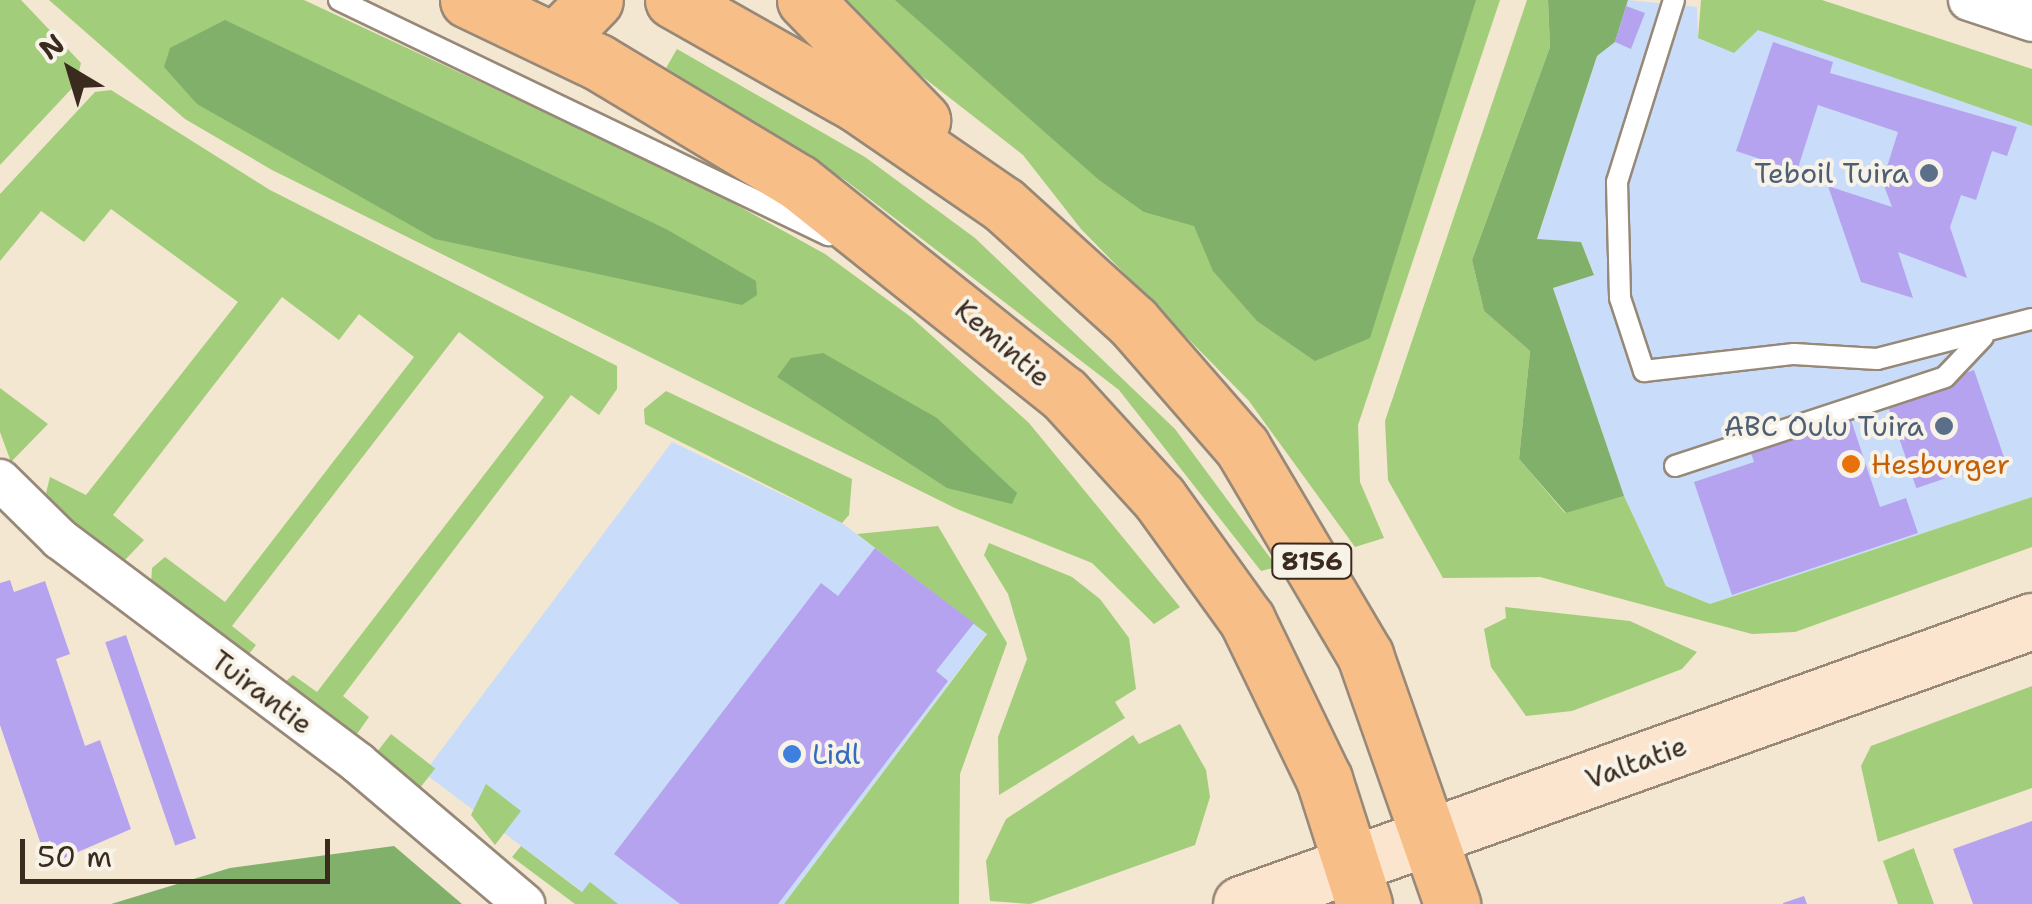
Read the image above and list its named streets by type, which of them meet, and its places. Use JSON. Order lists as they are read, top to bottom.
{
  "streets": {
    "main road": ["Kemintie", "8156"],
    "street": ["Tuirantie", "Valtatie"]
  },
  "crossings": [
    ["Kemintie", "Valtatie"],
    ["8156", "Valtatie"]
  ],
  "places": [
    "Teboil Tuira",
    "ABC Oulu Tuira",
    "Hesburger",
    "Lidl"
  ],
  "scale_bar": "50 m",
  "north": "top left"
}
